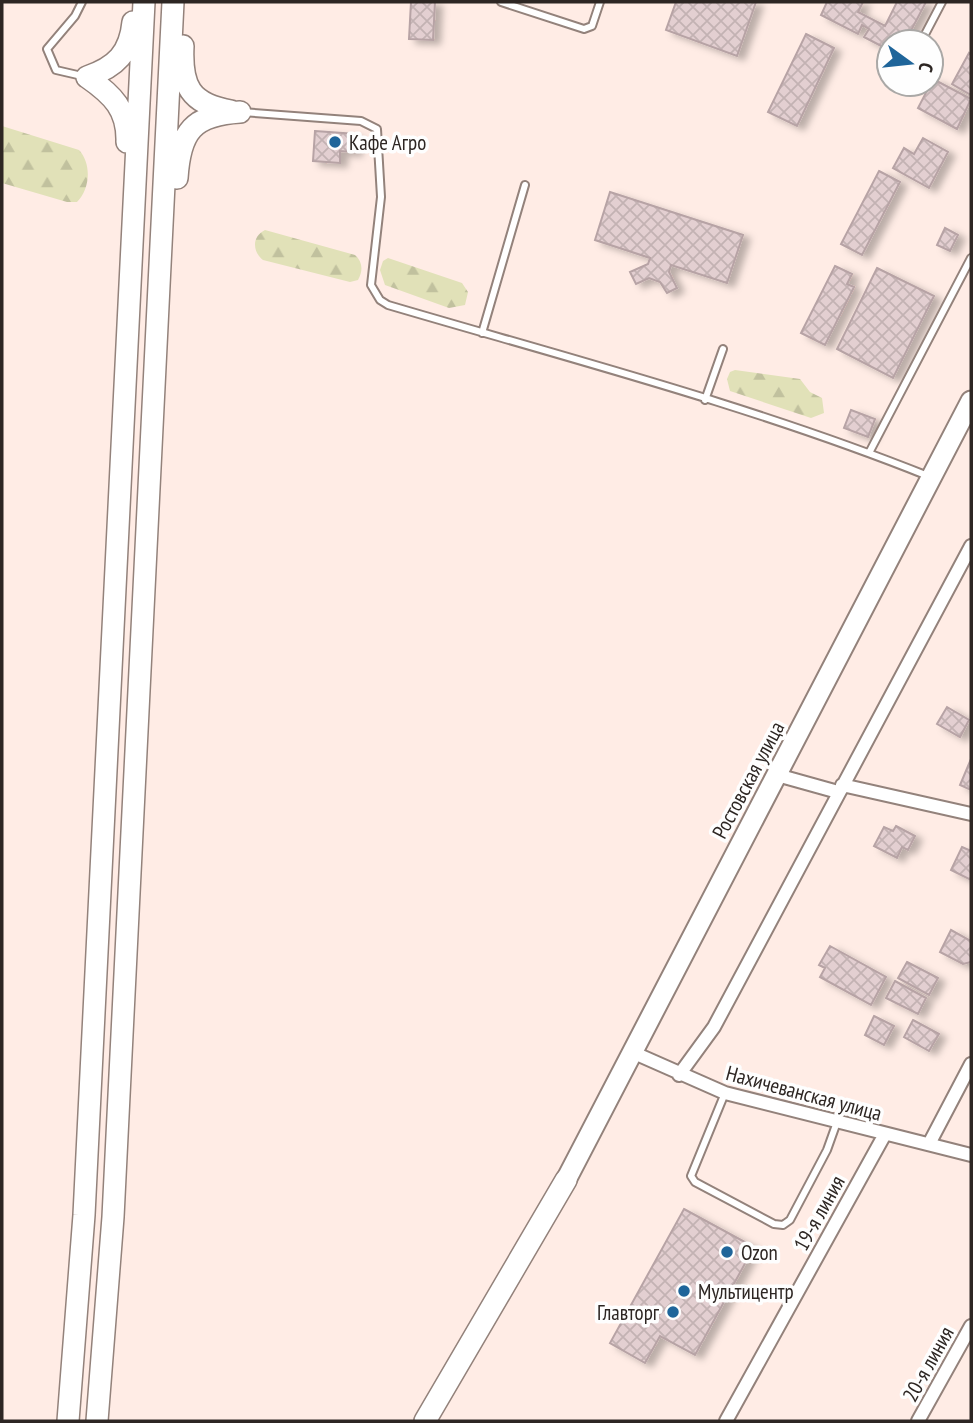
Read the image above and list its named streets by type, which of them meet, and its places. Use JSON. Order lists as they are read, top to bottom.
{
  "streets": {
    "main road": ["Ростовская улица"],
    "street": ["Нахичеванская улица", "19-я линия", "20-я линия"]
  },
  "crossings": [
    ["Ростовская улица", "Нахичеванская улица"],
    ["Нахичеванская улица", "19-я линия"]
  ],
  "places": [
    "Кафе Агро",
    "Ozon",
    "Мультицентр",
    "Главторг"
  ],
  "north": "right"
}
